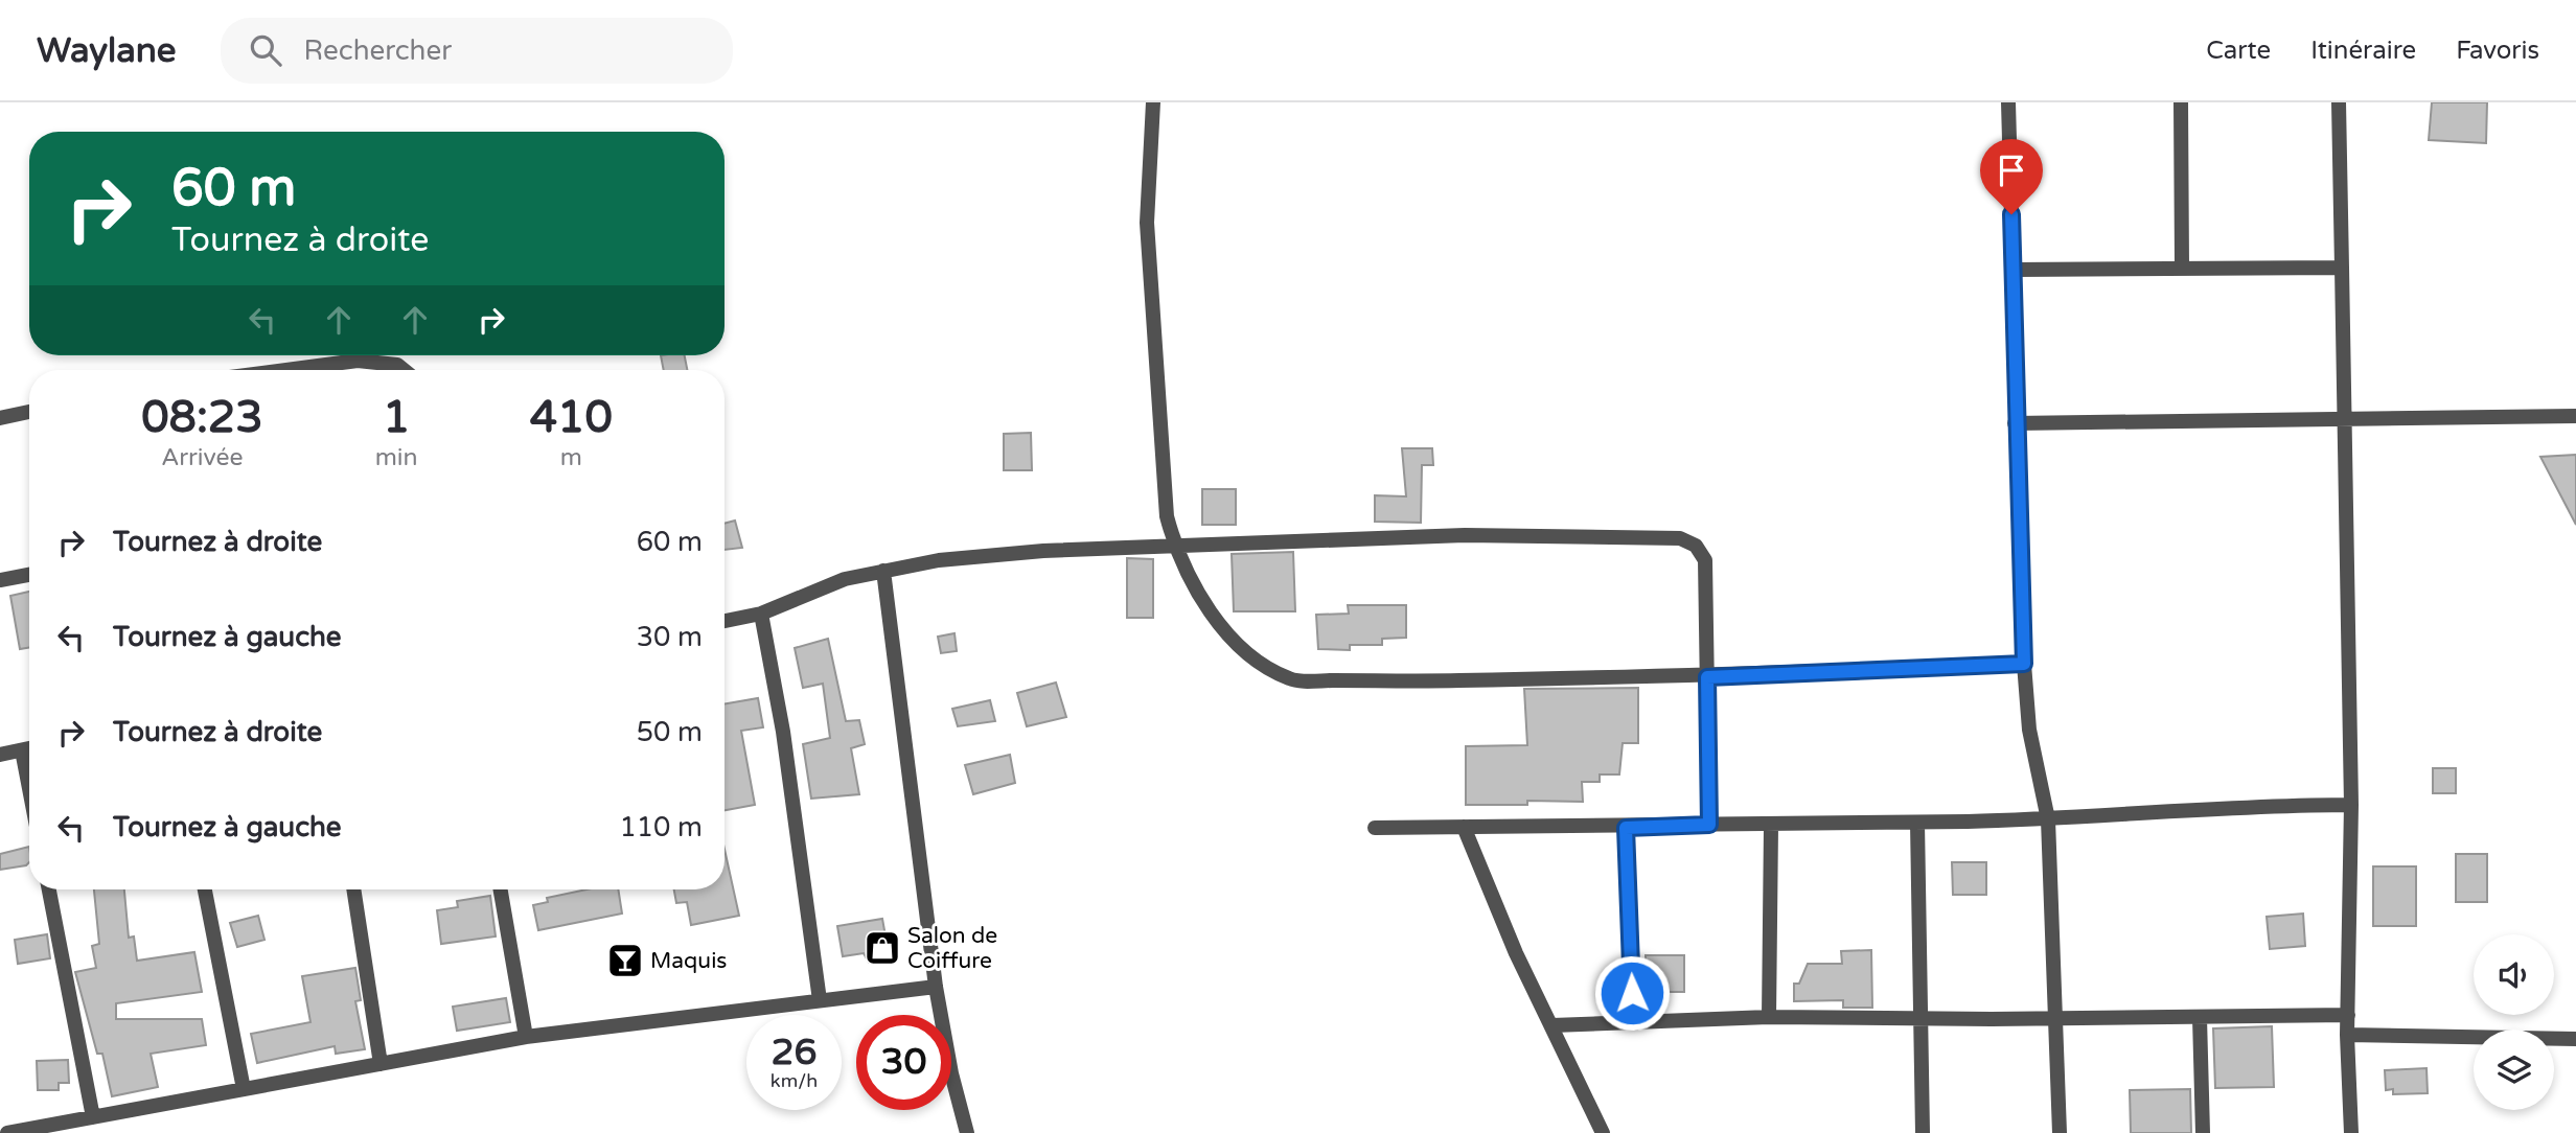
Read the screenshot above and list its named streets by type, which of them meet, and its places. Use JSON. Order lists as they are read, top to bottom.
{
  "places": {
    "shop": ["Salon de Coiffure"],
    "bar": ["Maquis"]
  },
  "page": {
    "header": "Waylane",
    "search": "Rechercher",
    "nav": ["Carte", "Itinéraire", "Favoris"],
    "turn": ["60 m", "Tournez à droite"],
    "eta": [
      "08:23",
      "Arrivée",
      "1",
      "min",
      "410",
      "m"
    ],
    "list": [
      {
        "name": "Tournez à droite",
        "value": "60 m"
      },
      {
        "name": "Tournez à gauche",
        "value": "30 m"
      },
      {
        "name": "Tournez à droite",
        "value": "50 m"
      },
      {
        "name": "Tournez à gauche",
        "value": "110 m"
      }
    ],
    "speed": "26 km/h",
    "limit": "30"
  }
}
